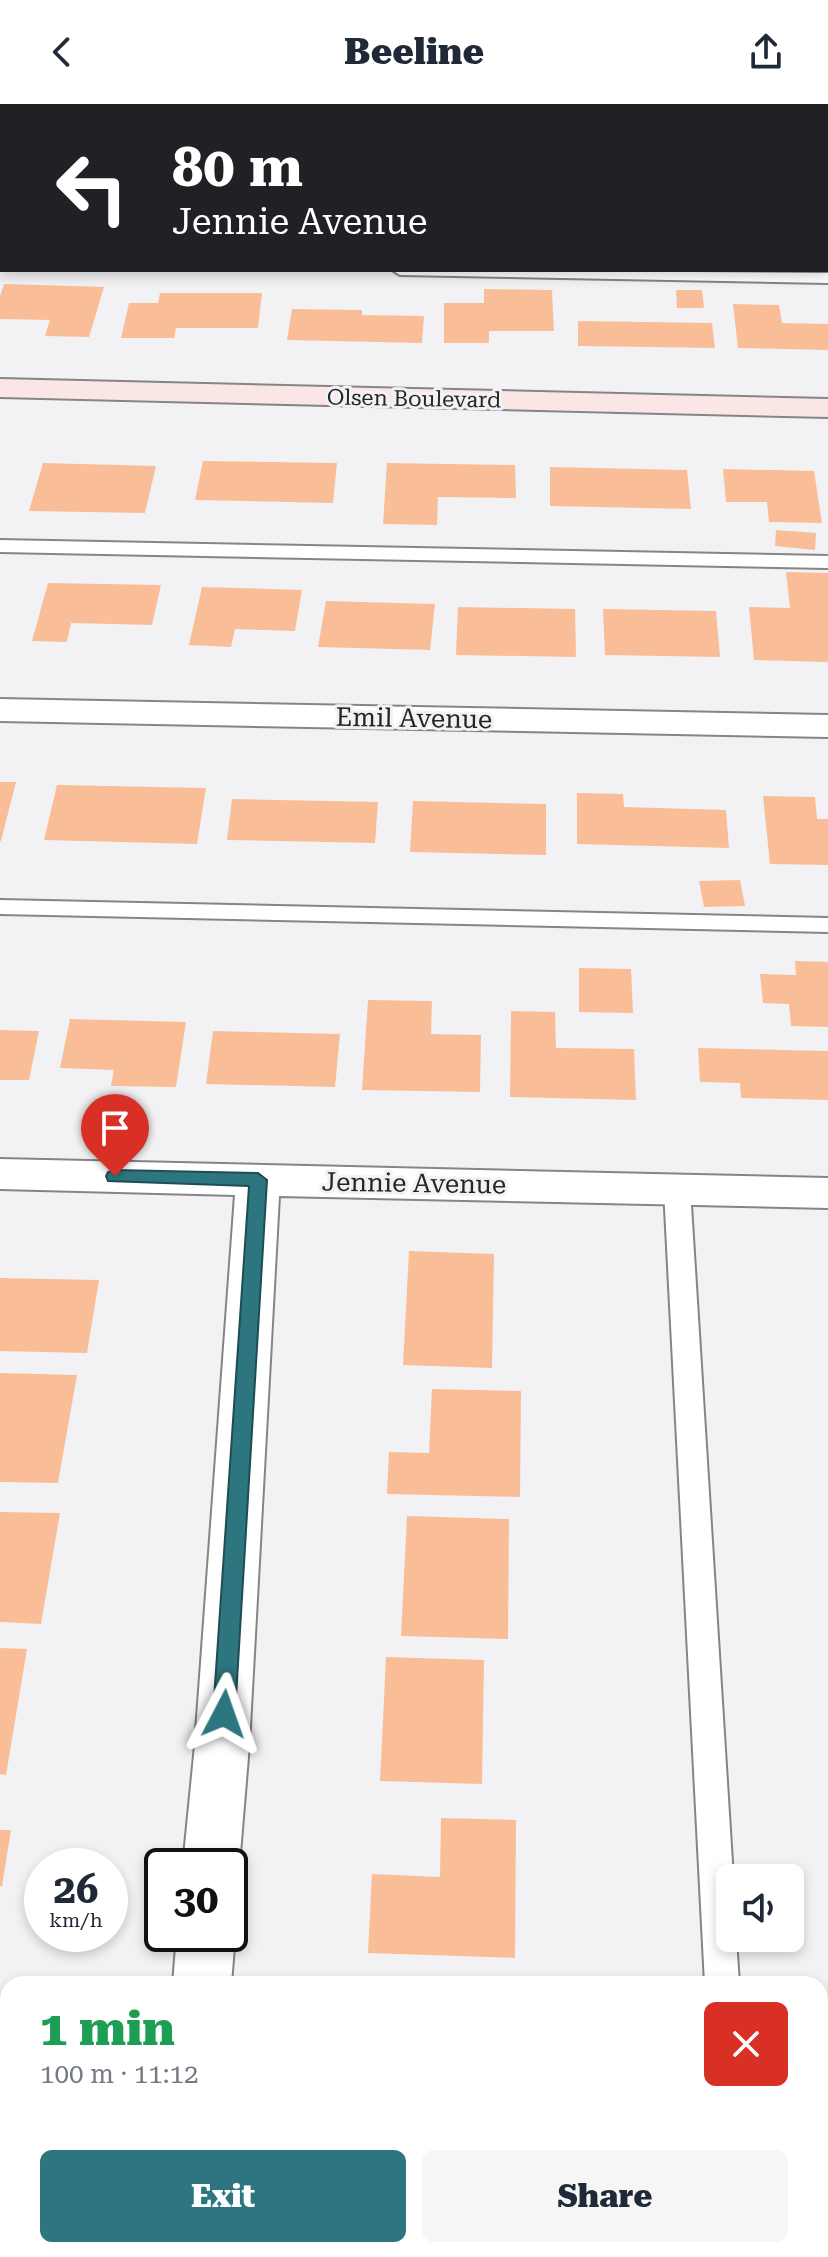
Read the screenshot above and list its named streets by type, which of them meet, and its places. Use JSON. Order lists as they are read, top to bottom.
{
  "streets": {
    "main road": ["Olsen Boulevard"],
    "street": ["Emil Avenue", "Jennie Avenue"]
  },
  "page": {
    "header": "Beeline",
    "turn": ["80 m", "Jennie Avenue"],
    "speed": "26 km/h",
    "limit": "30",
    "heading": ["1 min", "100 m · 11:12"],
    "buttons": ["Exit", "Share"]
  }
}
